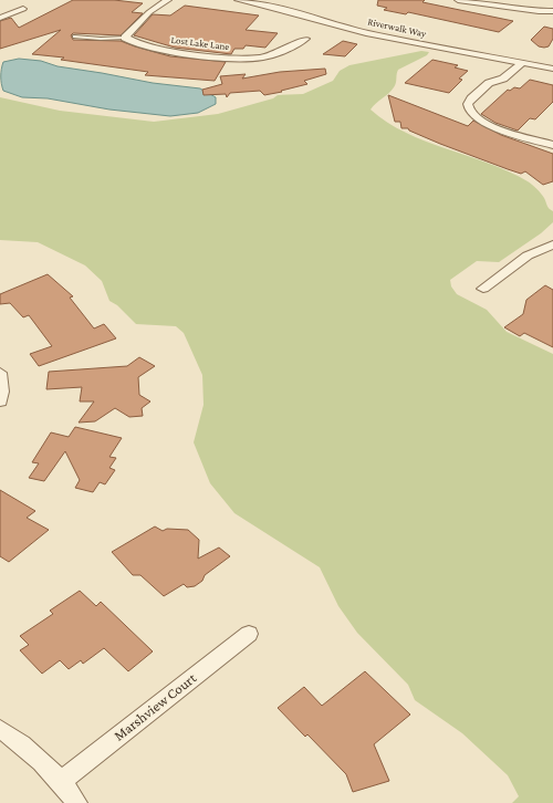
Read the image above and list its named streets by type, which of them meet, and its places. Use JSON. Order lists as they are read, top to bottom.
{
  "streets": {
    "street": ["Riverwalk Way", "Lost Lake Lane", "Marshview Court"]
  }
}
